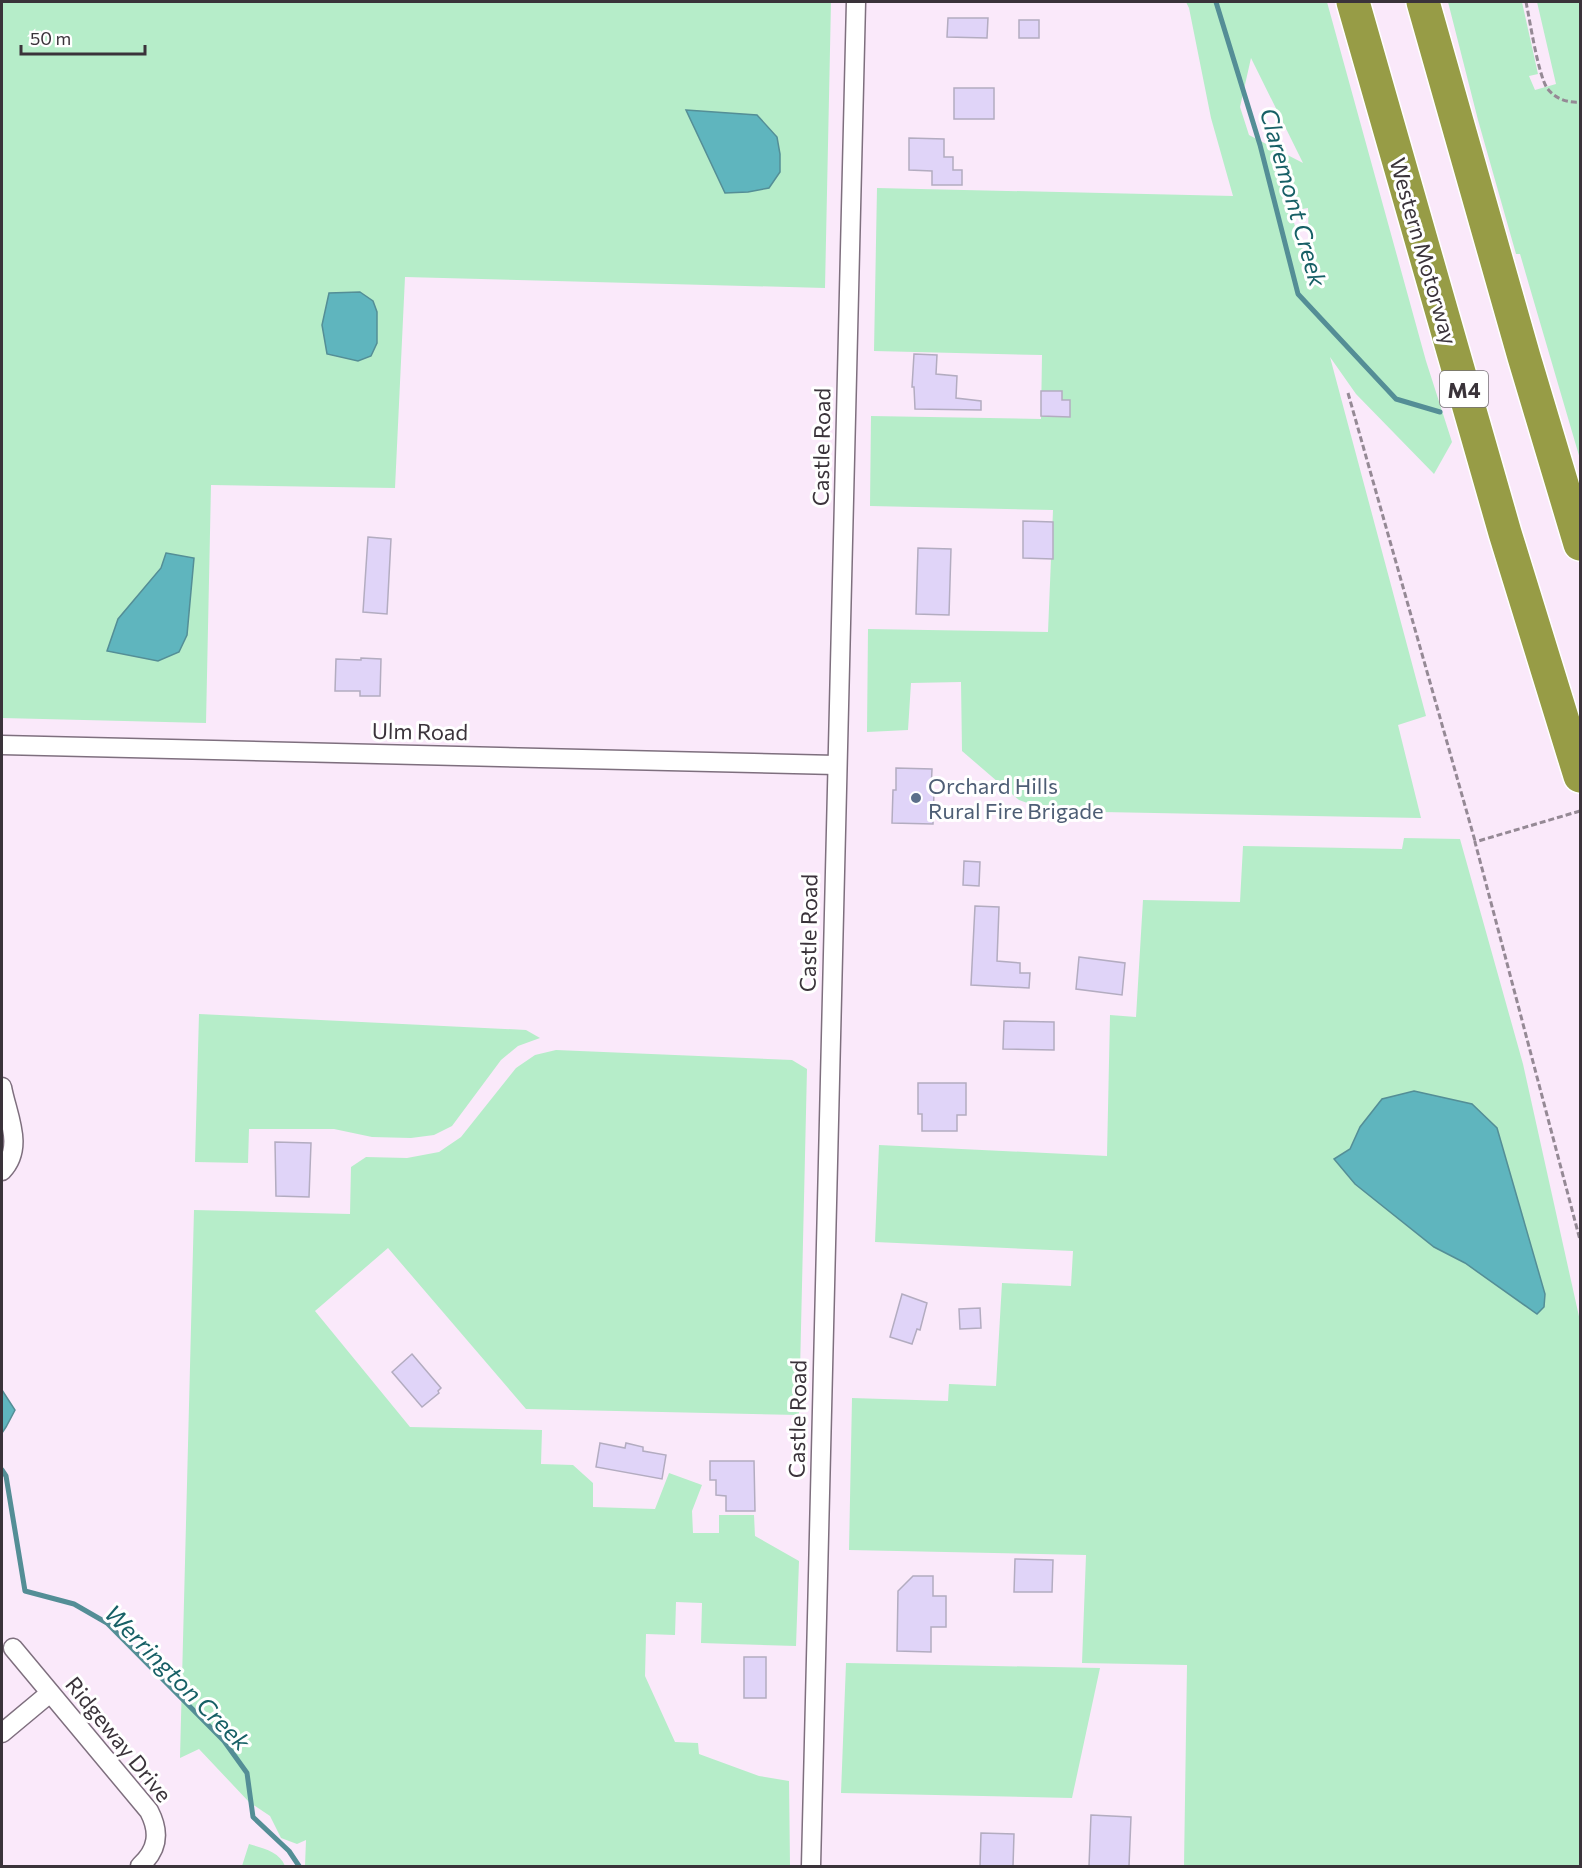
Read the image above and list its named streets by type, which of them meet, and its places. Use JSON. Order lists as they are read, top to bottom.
{
  "streets": {
    "highway": ["Western Motorway", "M4"],
    "street": ["Castle Road", "Ulm Road", "Ridgeway Drive"]
  },
  "crossings": [
    ["Castle Road", "Ulm Road"]
  ],
  "water": ["Claremont Creek", "Werrington Creek"],
  "places": ["Orchard Hills Rural Fire Brigade"],
  "scale_bar": "50 m"
}
